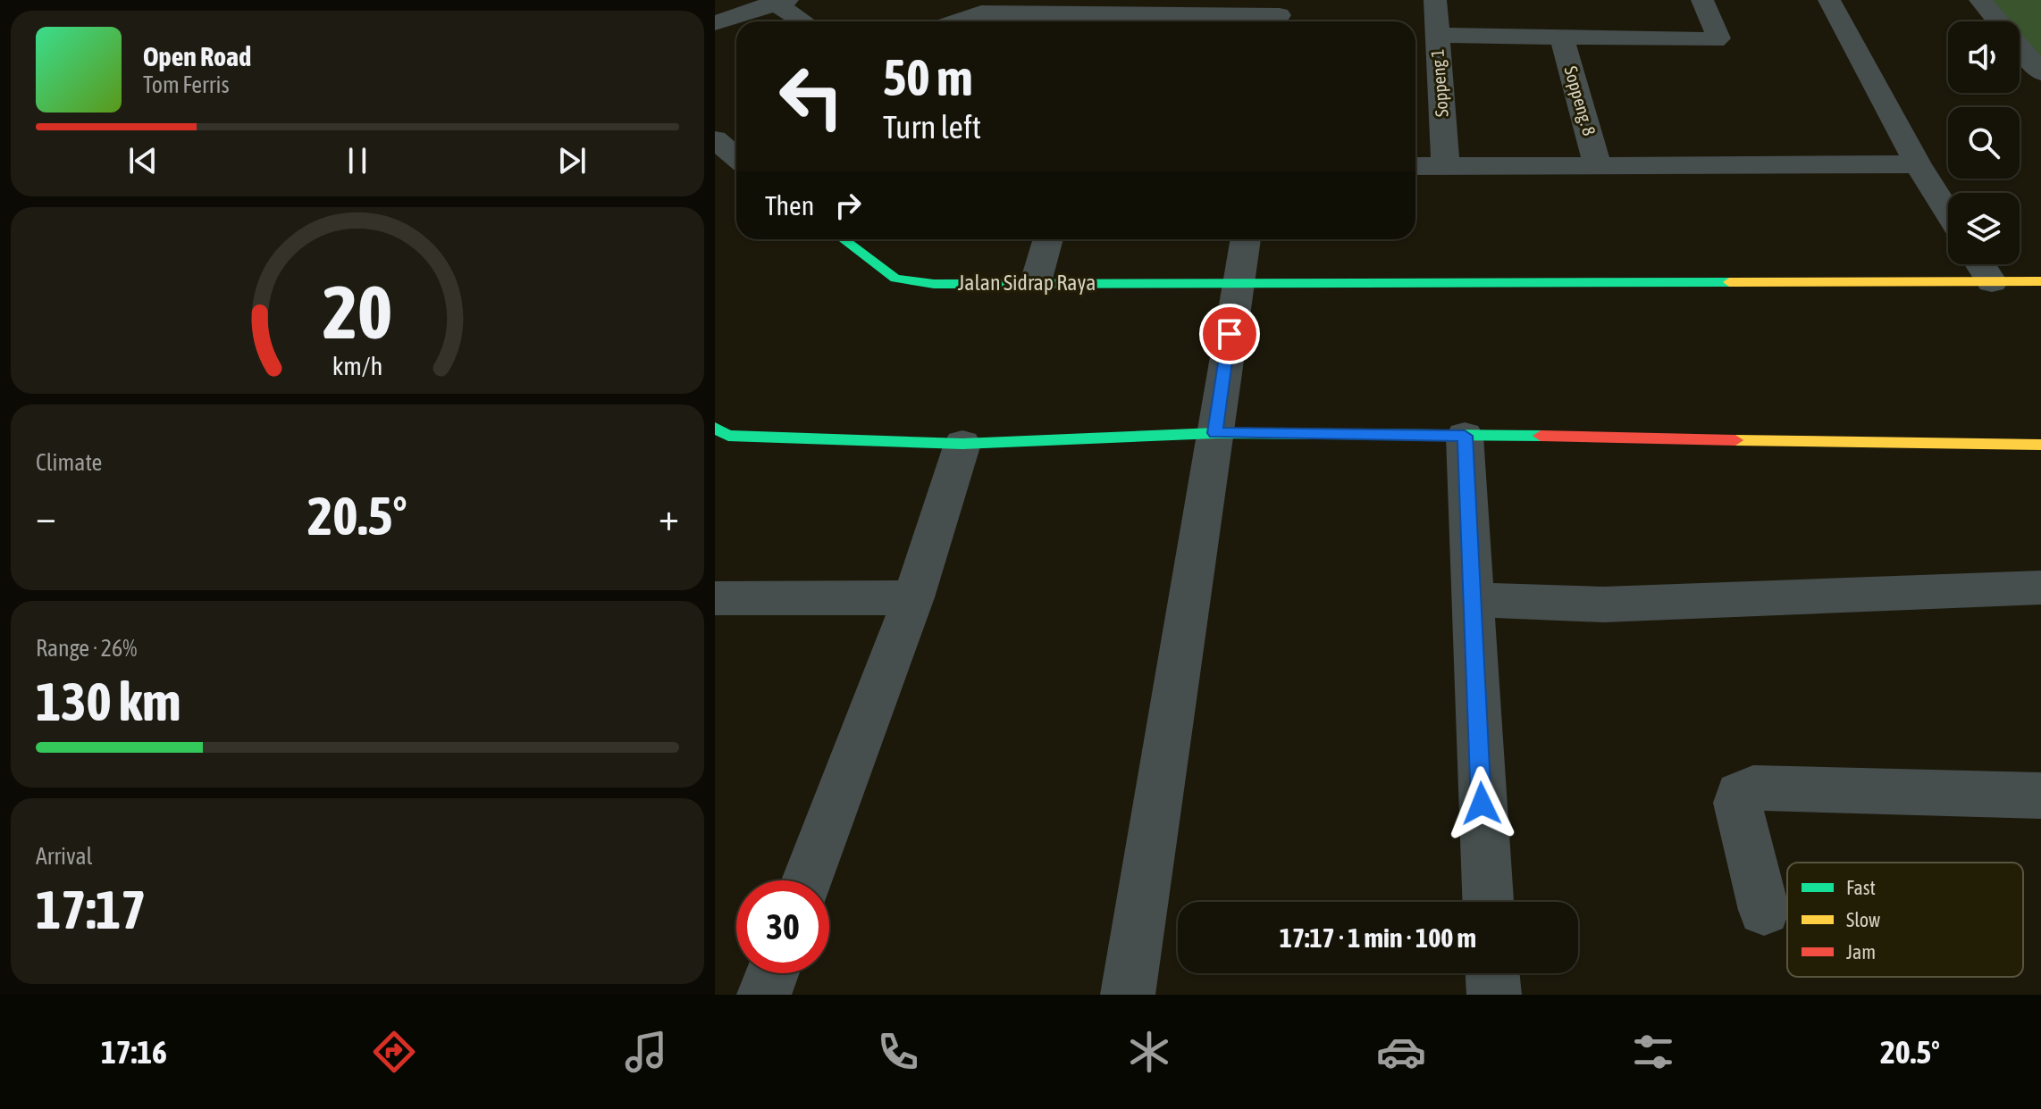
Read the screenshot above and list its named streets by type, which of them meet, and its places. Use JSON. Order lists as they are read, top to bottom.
{
  "streets": {
    "street": ["Soppeng 1", "Soppeng. 8", "Jalan Sidrap Raya"]
  },
  "legend": ["Fast", "Slow", "Jam"],
  "page": {
    "turn": ["50 m", "Turn left"],
    "song": ["Open Road", "Tom Ferris"],
    "then": "Then",
    "tile": [
      "Climate",
      ["Range · 26%", "130 km"],
      ["Arrival", "17:17"]
    ],
    "heat": ["−", "20.5°", "+"],
    "limit": "30",
    "trip": "17:17 · 1 min · 100 m",
    "tabs": ["17:16", "20.5°"],
    "gauge": ["20", "km/h"]
  }
}
